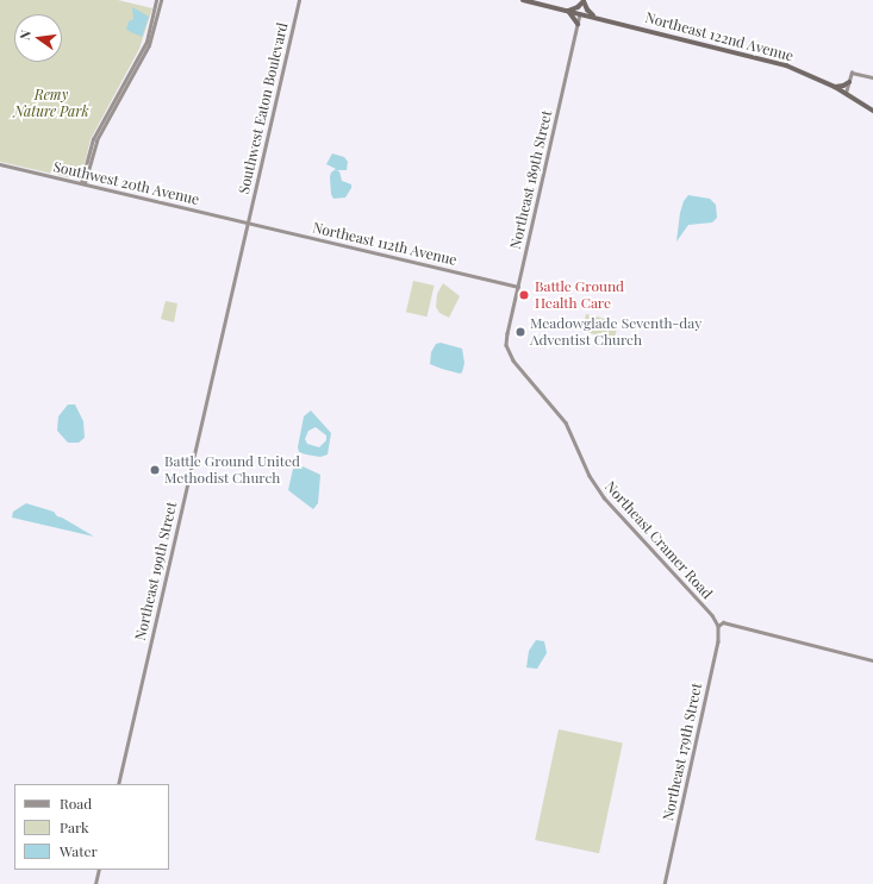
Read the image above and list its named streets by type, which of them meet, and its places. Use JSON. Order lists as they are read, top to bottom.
{
  "streets": {
    "highway": ["Northeast 122nd Avenue"],
    "street": [
      "Southwest Eaton Boulevard",
      "Northeast 189th Street",
      "Southwest 20th Avenue",
      "Northeast 112th Avenue",
      "Northeast Cramer Road",
      "Northeast 199th Street",
      "Northeast 179th Street"
    ]
  },
  "crossings": [
    ["Northeast 122nd Avenue", "Northeast 189th Street"],
    ["Southwest Eaton Boulevard", "Southwest 20th Avenue"],
    ["Southwest Eaton Boulevard", "Northeast 112th Avenue"],
    ["Southwest Eaton Boulevard", "Northeast 199th Street"],
    ["Northeast 189th Street", "Northeast 112th Avenue"],
    ["Northeast 189th Street", "Northeast Cramer Road"],
    ["Southwest 20th Avenue", "Northeast 112th Avenue"],
    ["Southwest 20th Avenue", "Northeast 199th Street"],
    ["Northeast 112th Avenue", "Northeast 199th Street"],
    ["Northeast Cramer Road", "Northeast 179th Street"]
  ],
  "parks": ["Remy Nature Park"],
  "places": ["Battle Ground Health Care", "Meadowglade Seventh-day Adventist Church", "Battle Ground United Methodist Church"],
  "legend": ["Road", "Park", "Water"],
  "north": "left"
}
